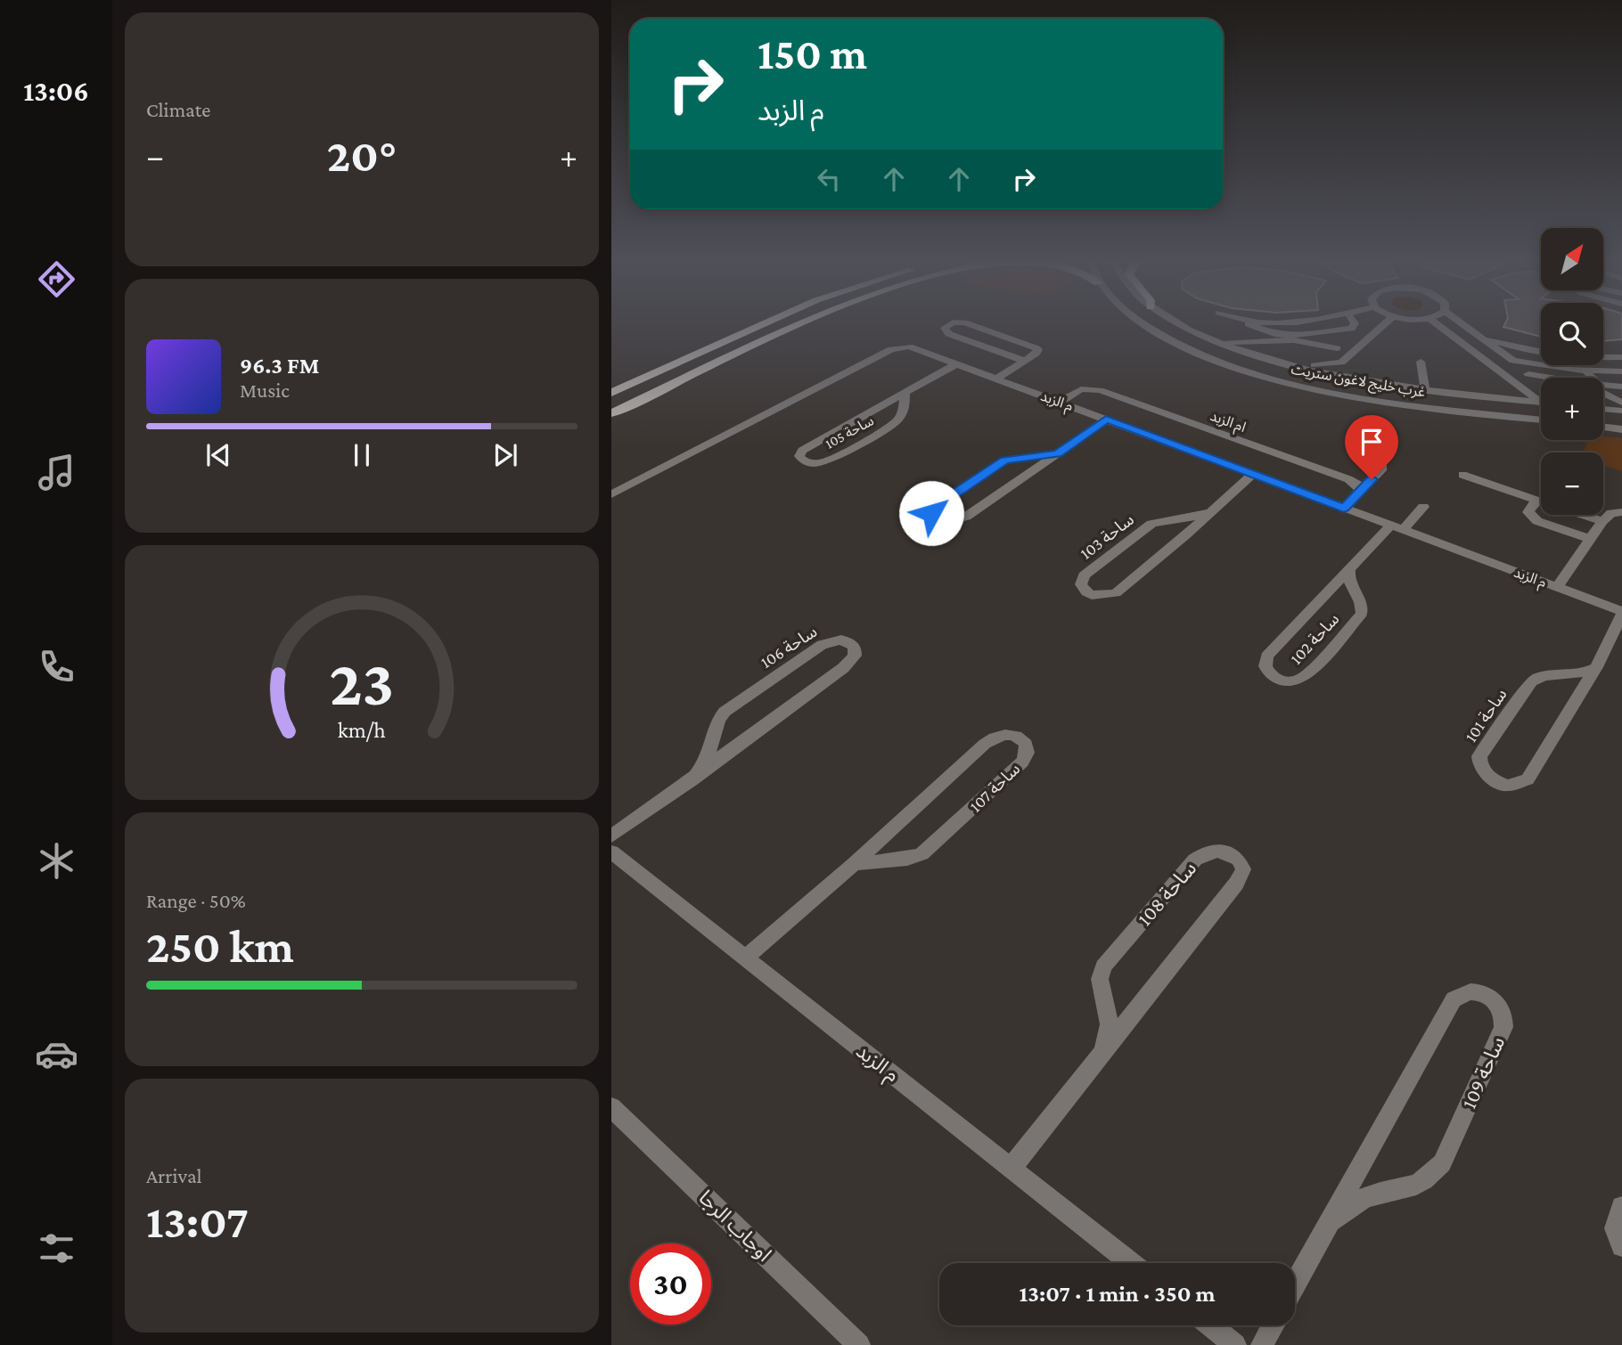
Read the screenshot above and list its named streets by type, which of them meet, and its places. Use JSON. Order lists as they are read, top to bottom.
{
  "streets": {
    "street": [
      "غرب خليج لاغون ستريت",
      "م الزبد",
      "ام الزبد",
      "ساحة 105",
      "ساحة 103",
      "ساحة 102",
      "ساحة 106",
      "ساحة 101",
      "ساحة 107",
      "ساحة 108",
      "ساحة 109",
      "اوجاب الرجا"
    ]
  },
  "crossings": [
    ["م الزبد", "ام الزبد"],
    ["م الزبد", "ساحة 105"],
    ["م الزبد", "ساحة 103"],
    ["م الزبد", "ساحة 102"],
    ["م الزبد", "ساحة 101"],
    ["م الزبد", "ساحة 107"],
    ["م الزبد", "ساحة 108"]
  ],
  "north": "top right",
  "page": {
    "tabs": "13:06",
    "tile": [
      "Climate",
      ["Range · 50%", "250 km"],
      ["Arrival", "13:07"]
    ],
    "turn": ["150 m", "م الزبد"],
    "heat": ["−", "20°", "+"],
    "map_buttons": ["+", "−"],
    "song": ["96.3 FM", "Music"],
    "limit": "30",
    "trip": "13:07 · 1 min · 350 m",
    "gauge": ["23", "km/h"]
  }
}
